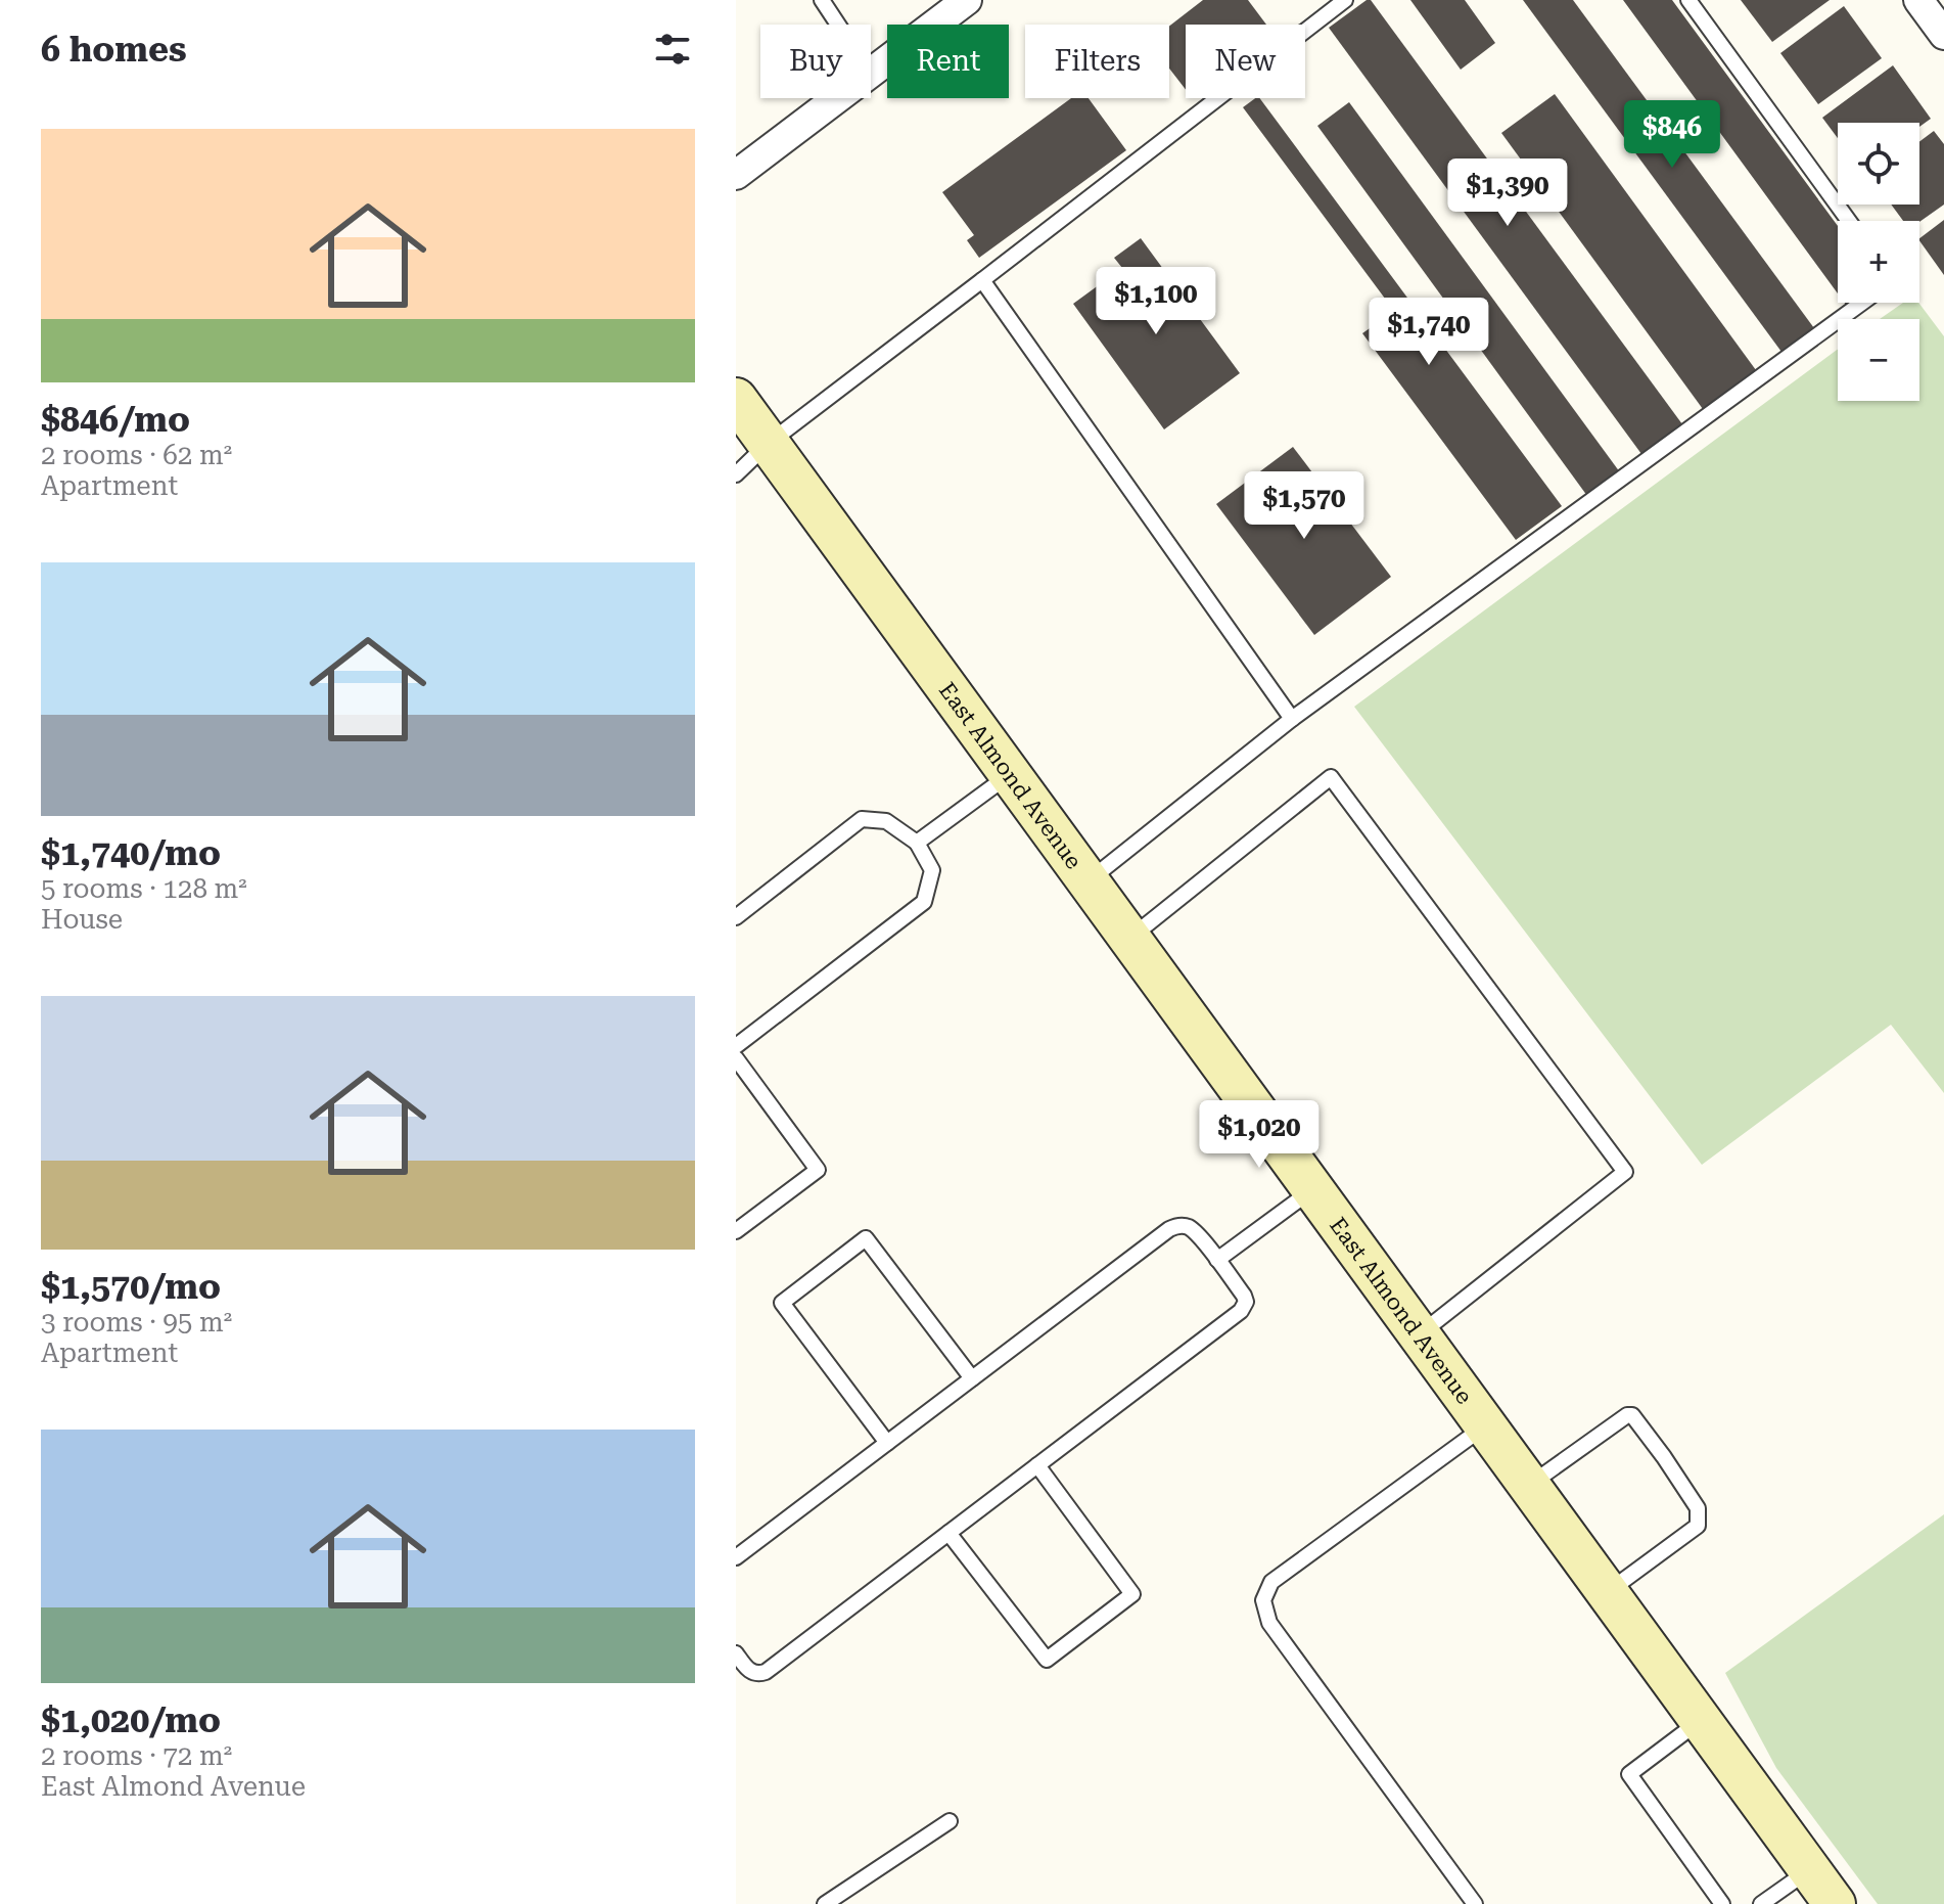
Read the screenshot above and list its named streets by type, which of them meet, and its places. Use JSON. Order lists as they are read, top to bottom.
{
  "streets": {
    "main road": ["East Almond Avenue"]
  },
  "page": {
    "heading": "6 homes",
    "chip": [
      "Buy",
      "Rent",
      "Filters",
      "New"
    ],
    "list": [
      {
        "name": "$846/mo",
        "note": "2 rooms · 62 m² · Apartment"
      },
      {
        "name": "$1,740/mo",
        "note": "5 rooms · 128 m² · House"
      },
      {
        "name": "$1,570/mo",
        "note": "3 rooms · 95 m² · Apartment"
      },
      {
        "name": "$1,020/mo",
        "note": "2 rooms · 72 m² · East Almond Avenue"
      }
    ],
    "price": [
      "$846",
      "$1,390",
      "$1,100",
      "$1,740",
      "$1,570",
      "$1,020"
    ],
    "map_buttons": ["+", "−"]
  }
}
